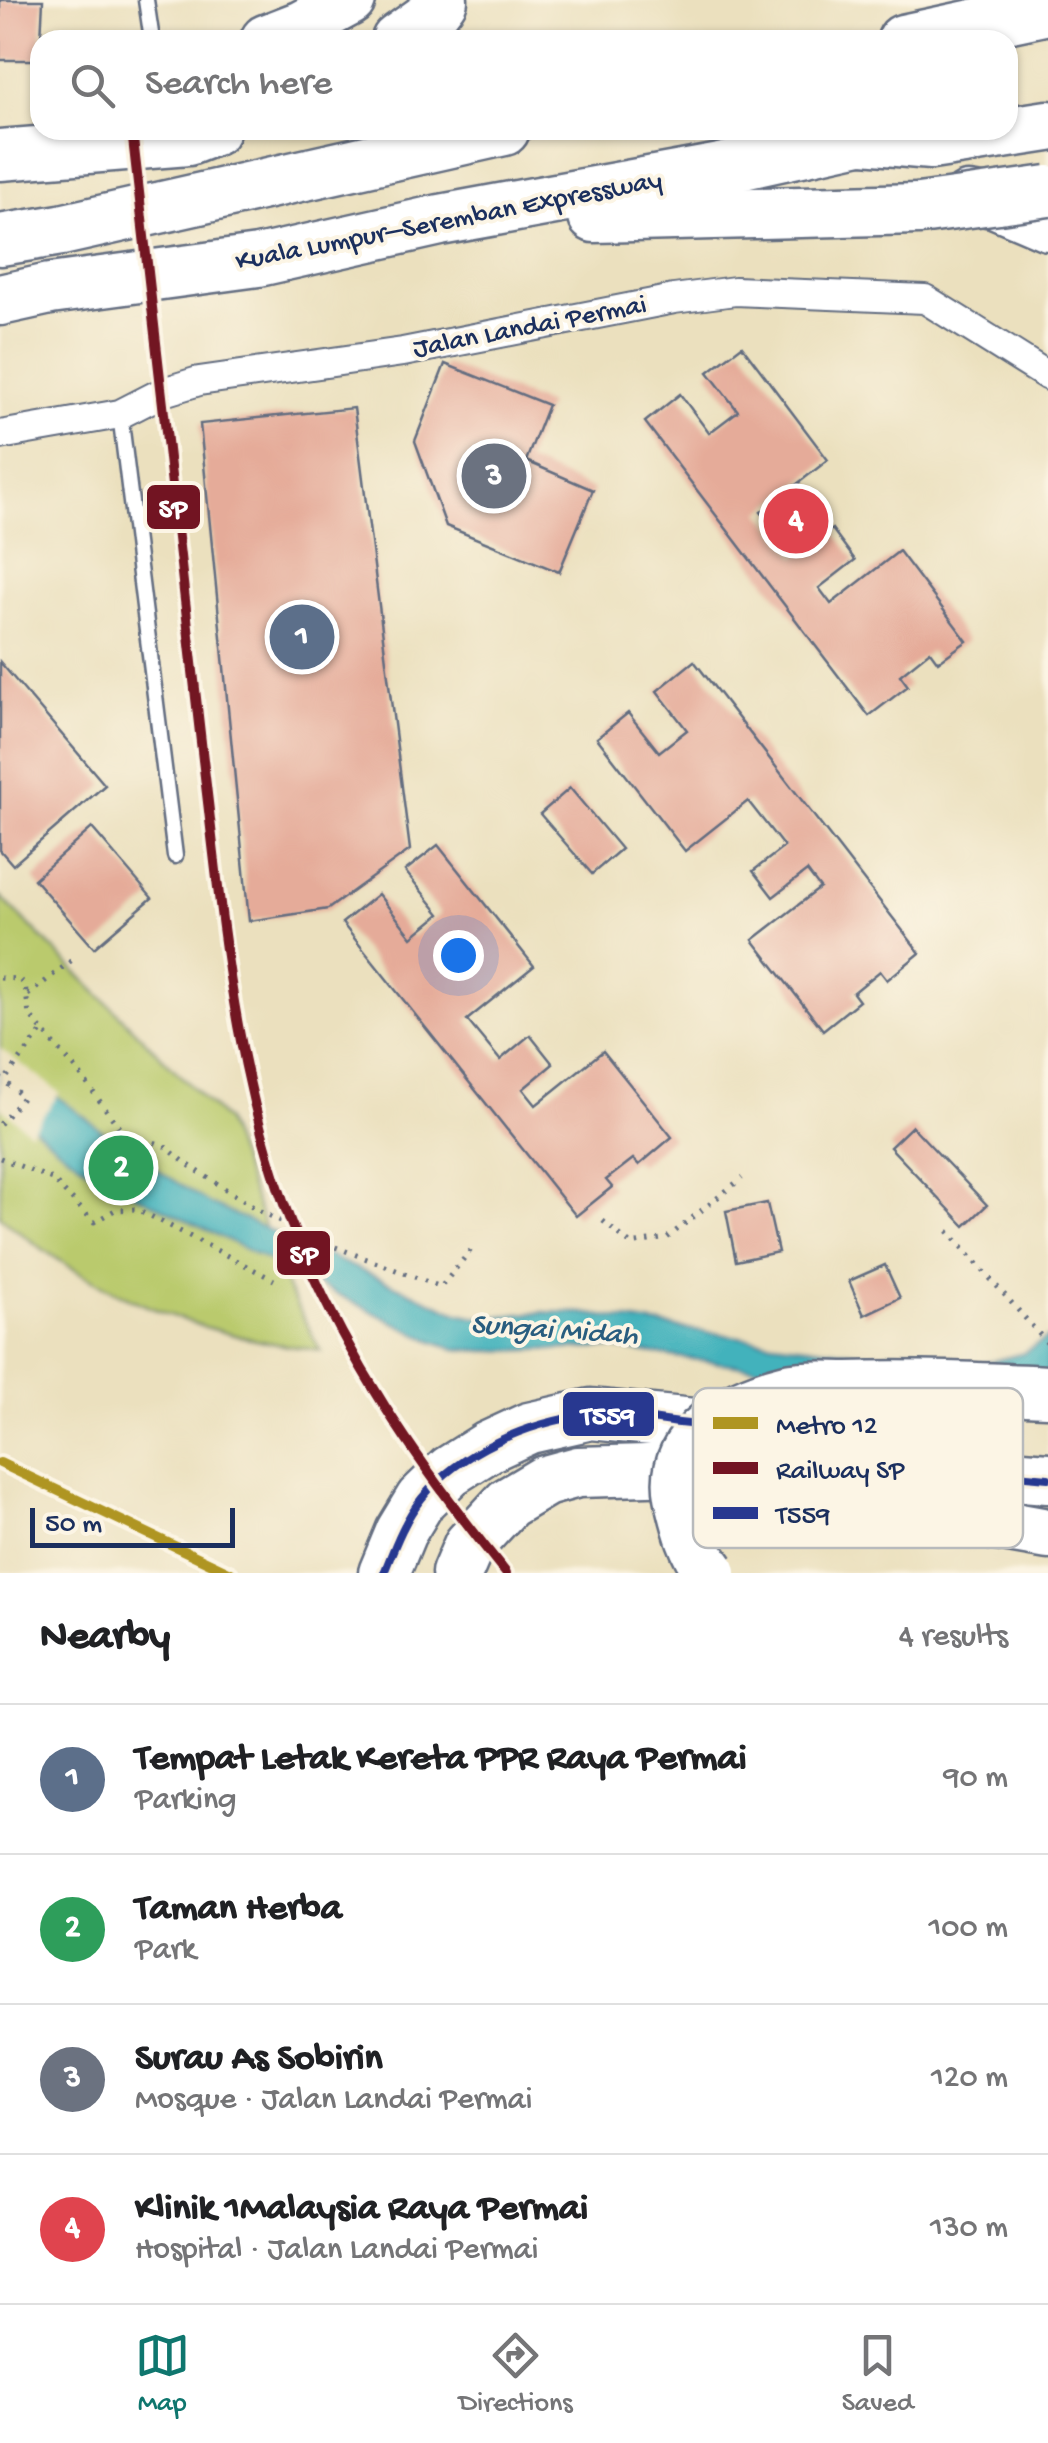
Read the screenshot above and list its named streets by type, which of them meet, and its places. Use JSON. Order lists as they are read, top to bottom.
{
  "streets": {
    "highway": ["Kuala Lumpur–Seremban Expressway"],
    "street": ["Jalan Landai Permai"]
  },
  "water": ["Sungai Midah"],
  "lines": ["rail line SP", "transit line T559", "metro line 12"],
  "legend": ["Metro 12", "Railway SP", "T559"],
  "scale_bar": "50 m",
  "page": {
    "search": "Search here",
    "pins": [
      "3",
      "4",
      "1",
      "2"
    ],
    "scale": "50 m",
    "heading": ["Nearby", "4 results"],
    "list": [
      {
        "mark": "1",
        "name": "Tempat Letak Kereta PPR Raya Permai",
        "note": "Parking",
        "value": "90 m"
      },
      {
        "mark": "2",
        "name": "Taman Herba",
        "note": "Park",
        "value": "100 m"
      },
      {
        "mark": "3",
        "name": "Surau As Sobirin",
        "note": "Mosque · Jalan Landai Permai",
        "value": "120 m"
      },
      {
        "mark": "4",
        "name": "Klinik 1Malaysia Raya Permai",
        "note": "Hospital · Jalan Landai Permai",
        "value": "130 m"
      }
    ],
    "nav": ["Map", "Directions", "Saved"]
  }
}
